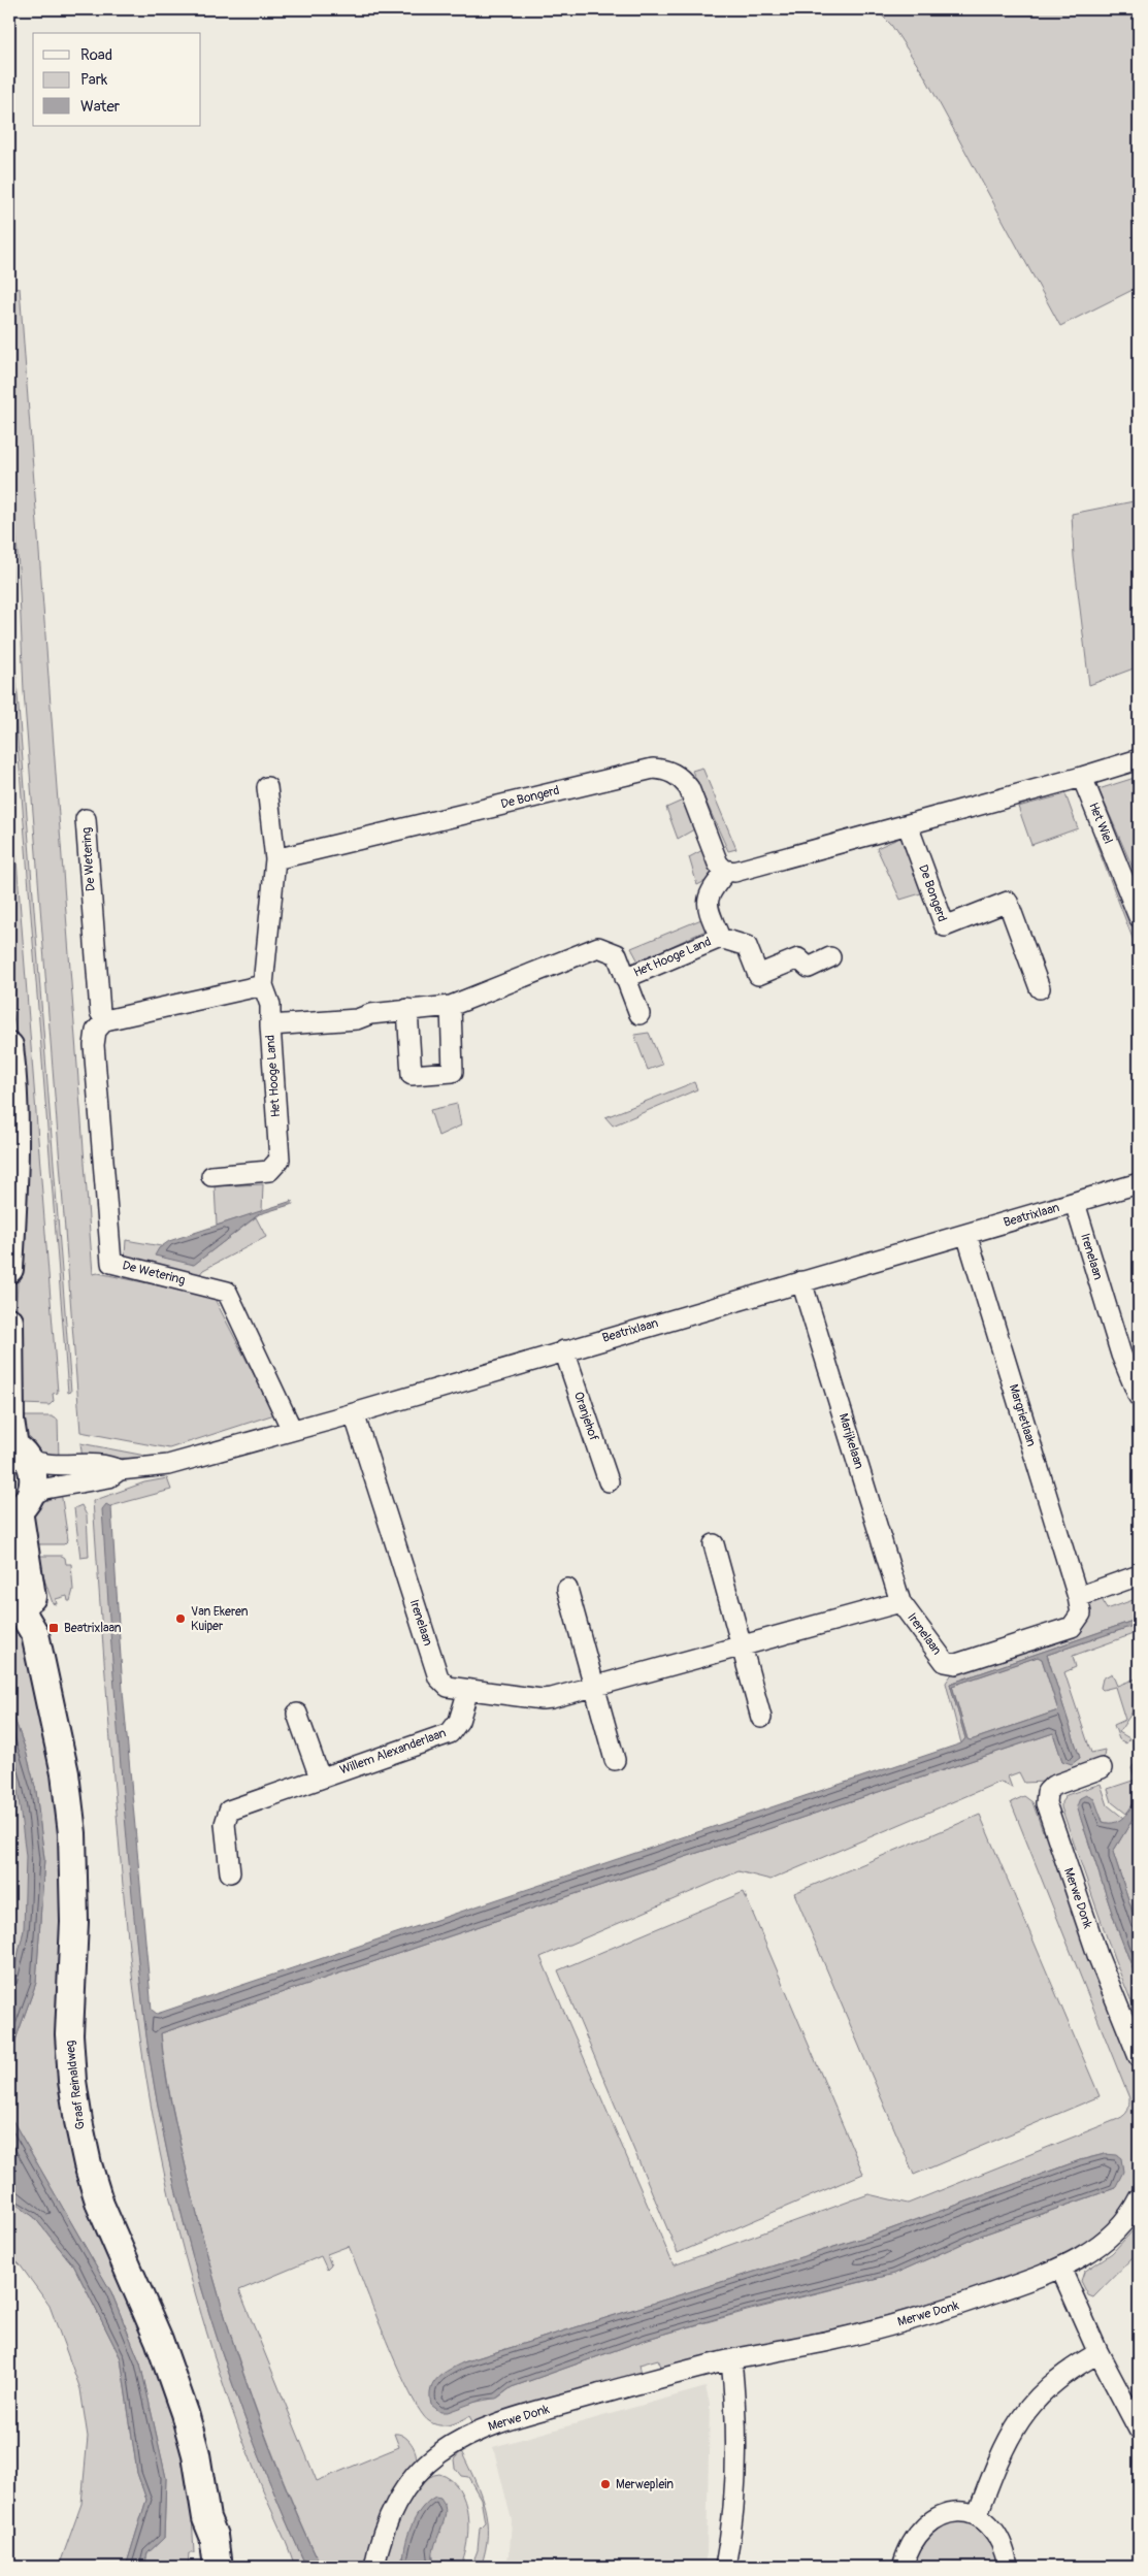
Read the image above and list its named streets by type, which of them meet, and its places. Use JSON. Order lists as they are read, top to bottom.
{
  "streets": {
    "main road": ["Graaf Reinaldweg"],
    "street": [
      "De Bongerd",
      "Het Wiel",
      "De Wetering",
      "Het Hooge Land",
      "Beatrixlaan",
      "Irenelaan",
      "Margrietlaan",
      "Oranjehof",
      "Marijkelaan",
      "Willem Alexanderlaan",
      "Merwe Donk"
    ]
  },
  "crossings": [
    ["De Wetering", "Beatrixlaan"],
    ["Beatrixlaan", "Irenelaan"],
    ["Beatrixlaan", "Margrietlaan"],
    ["Beatrixlaan", "Oranjehof"],
    ["Beatrixlaan", "Marijkelaan"],
    ["Beatrixlaan", "Graaf Reinaldweg"],
    ["Irenelaan", "Margrietlaan"],
    ["Irenelaan", "Marijkelaan"],
    ["Irenelaan", "Willem Alexanderlaan"]
  ],
  "places": {
    "other": ["Van Ekeren Kuiper", "Merweplein"],
    "transit": ["Beatrixlaan"]
  },
  "legend": ["Road", "Park", "Water"]
}
